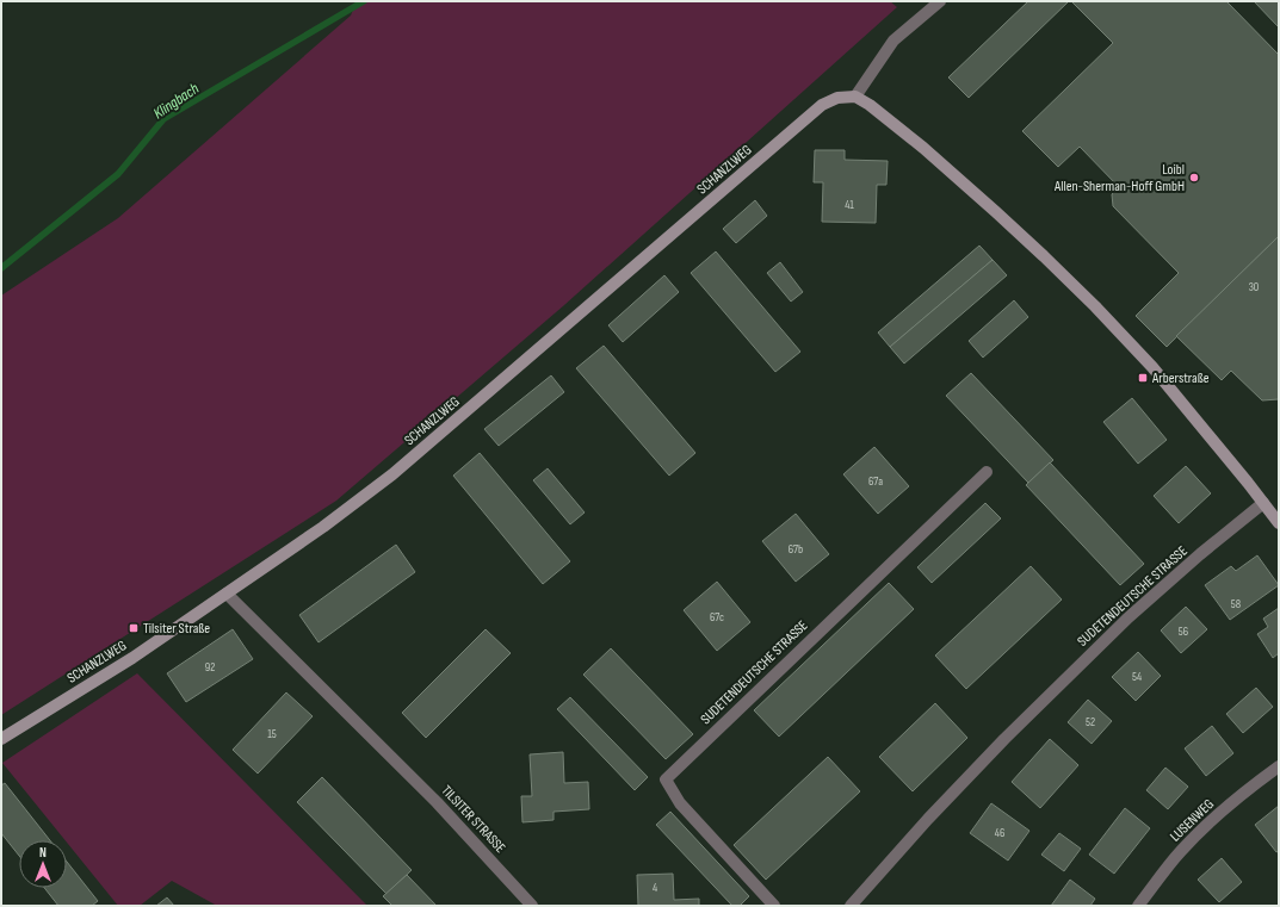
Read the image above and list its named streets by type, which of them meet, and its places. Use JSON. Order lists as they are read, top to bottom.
{
  "streets": {
    "street": [
      "SCHANZLWEG",
      "SUDETENDEUTSCHE STRASSE",
      "TILSITER STRASSE",
      "LUSENWEG"
    ]
  },
  "crossings": [
    ["SCHANZLWEG", "TILSITER STRASSE"]
  ],
  "water": ["Klingbach"],
  "places": {
    "other": ["Loibl Allen-Sherman-Hoff GmbH"],
    "transit": ["Arberstraße", "Tilsiter Straße"]
  },
  "house_numbers": [
    "41",
    "30",
    "67a",
    "67b",
    "58",
    "67c",
    "56",
    "92",
    "54",
    "52",
    "15",
    "46",
    "4"
  ],
  "north": "top"
}
